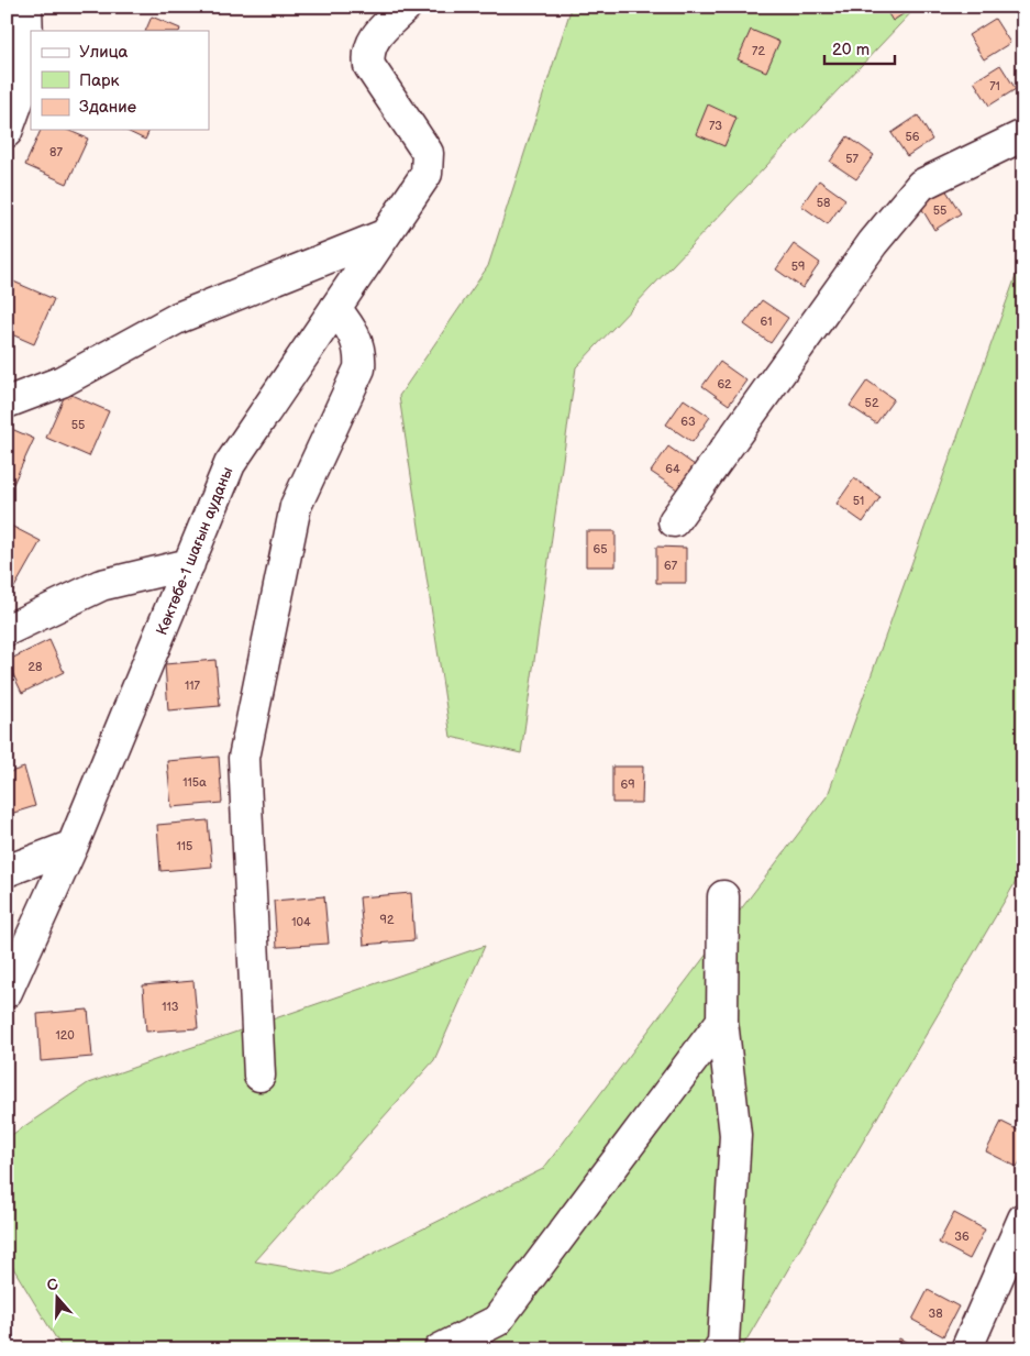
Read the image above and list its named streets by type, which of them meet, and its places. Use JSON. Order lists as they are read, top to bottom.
{
  "streets": {
    "street": ["Көктөбе-1 шағын ауданы"]
  },
  "house_numbers": [
    "72",
    "71",
    "73",
    "56",
    "87",
    "57",
    "58",
    "55",
    "59",
    "61",
    "62",
    "52",
    "63",
    "55",
    "64",
    "51",
    "65",
    "67",
    "28",
    "117",
    "115а",
    "69",
    "115",
    "92",
    "104",
    "113",
    "120",
    "36",
    "38"
  ],
  "legend": ["Улица", "Парк", "Здание"],
  "scale_bar": "20 m",
  "north": "top"
}
